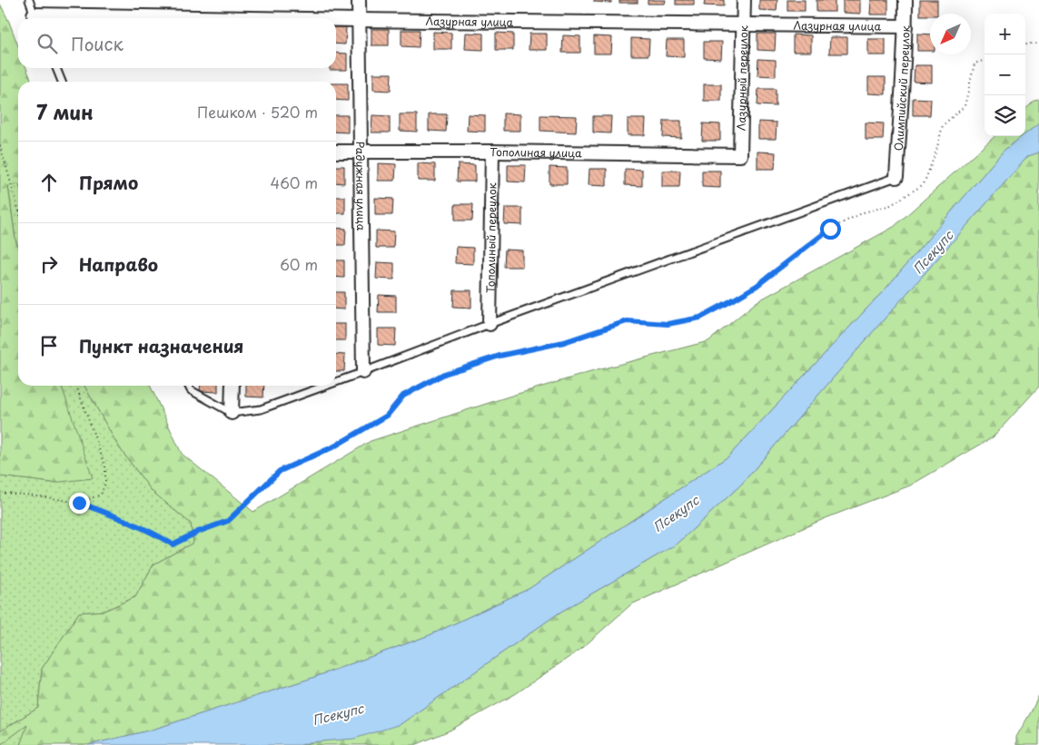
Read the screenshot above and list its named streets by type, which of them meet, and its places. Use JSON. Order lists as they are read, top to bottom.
{
  "streets": {
    "street": [
      "Лазурная улица",
      "Лазурный переулок",
      "Олимпийский переулок",
      "Тополиная улица",
      "Радужная улица",
      "Тополиный переулок"
    ]
  },
  "crossings": [
    ["Лазурная улица", "Лазурный переулок"],
    ["Лазурная улица", "Олимпийский переулок"],
    ["Лазурная улица", "Радужная улица"],
    ["Лазурный переулок", "Тополиная улица"],
    ["Тополиная улица", "Радужная улица"],
    ["Тополиная улица", "Тополиный переулок"]
  ],
  "water": ["Псекупс"],
  "north": "bottom left",
  "page": {
    "map_buttons": ["+", "−"],
    "search": "Поиск",
    "heading": ["7 мин", "Пешком · 520 m"],
    "list": [
      ["Прямо", "460 m"],
      ["Направо", "60 m"],
      "Пункт назначения"
    ]
  }
}
